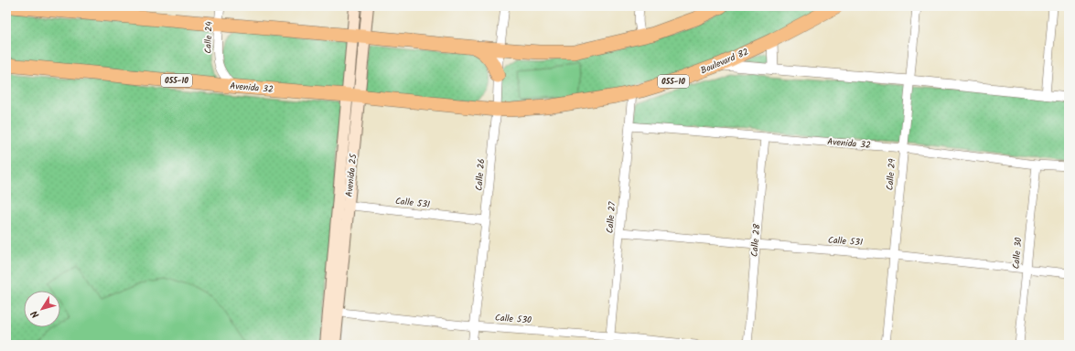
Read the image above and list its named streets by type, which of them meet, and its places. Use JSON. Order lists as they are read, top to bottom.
{
  "streets": {
    "highway": ["Boulevard 82", "055-10", "Avenida 32"],
    "main road": ["Avenida 25"],
    "street": [
      "Calle 24",
      "Calle 26",
      "Calle 29",
      "Calle 531",
      "Calle 27",
      "Calle 28",
      "Calle 30",
      "Calle 530"
    ]
  },
  "crossings": [
    ["Calle 24", "Avenida 32"],
    ["Boulevard 82", "Avenida 32"],
    ["Boulevard 82", "Calle 26"],
    ["Boulevard 82", "Calle 27"],
    ["Avenida 32", "Calle 26"],
    ["Avenida 32", "Calle 29"],
    ["Avenida 32", "Avenida 25"],
    ["Avenida 32", "Calle 27"],
    ["Avenida 32", "Calle 28"],
    ["Avenida 32", "Calle 30"],
    ["Calle 26", "Calle 531"],
    ["Calle 26", "Calle 530"],
    ["Calle 29", "Calle 531"],
    ["Avenida 25", "Calle 531"],
    ["Avenida 25", "Calle 530"],
    ["Calle 531", "Calle 27"],
    ["Calle 531", "Calle 28"],
    ["Calle 531", "Calle 30"],
    ["Calle 27", "Calle 530"]
  ],
  "north": "bottom left"
}
